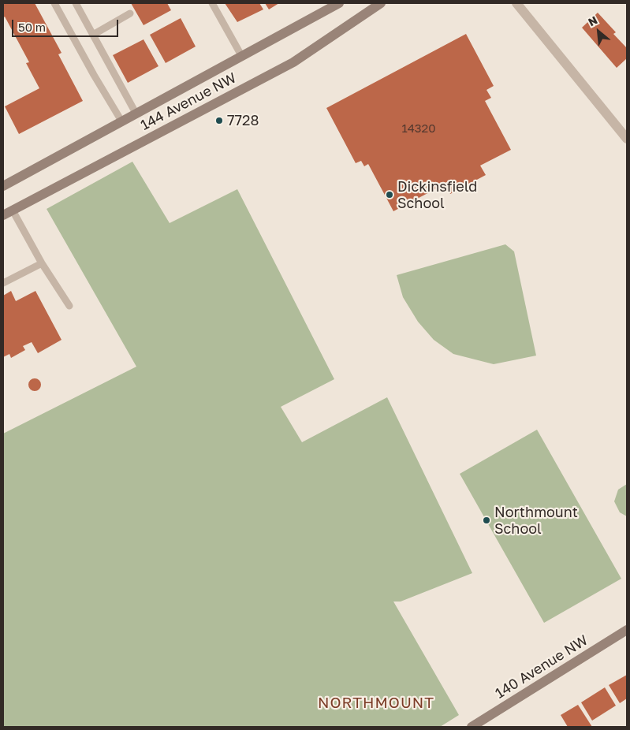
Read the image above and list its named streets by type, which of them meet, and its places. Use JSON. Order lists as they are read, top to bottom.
{
  "streets": {
    "street": ["144 Avenue NW", "140 Avenue NW"]
  },
  "districts": ["NORTHMOUNT"],
  "places": ["7728", "Dickinsfield School", "Northmount School"],
  "house_numbers": ["14320"],
  "scale_bar": "50 m",
  "north": "top left"
}
